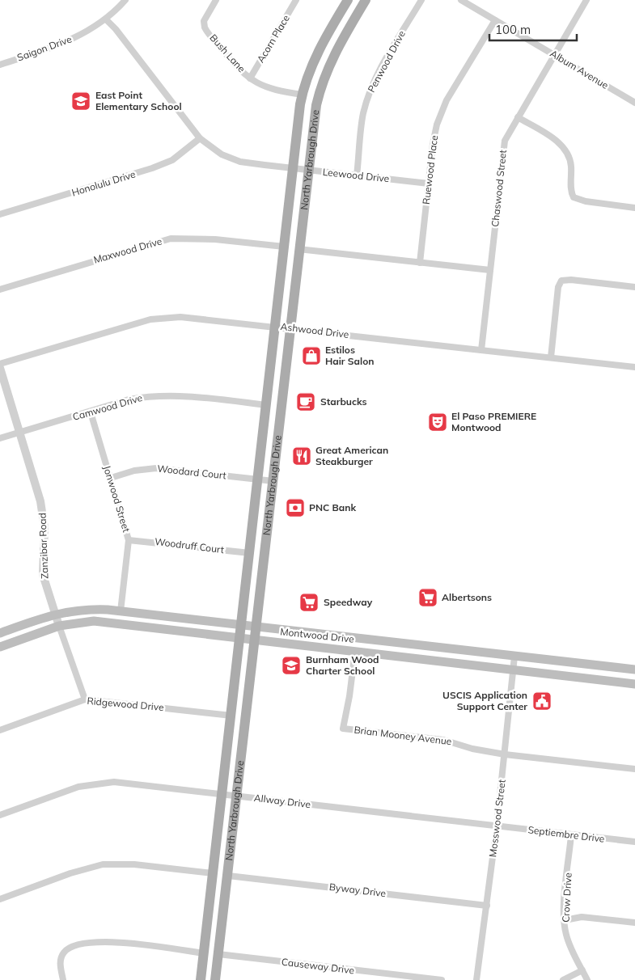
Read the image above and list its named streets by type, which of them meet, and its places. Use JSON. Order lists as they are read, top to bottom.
{
  "streets": {
    "main road": ["North Yarbrough Drive", "Montwood Drive"],
    "street": [
      "Acorn Place",
      "Saigon Drive",
      "Bush Lane",
      "Penwood Drive",
      "Album Avenue",
      "Ruewood Place",
      "Leewood Drive",
      "Honolulu Drive",
      "Chaswood Street",
      "Maxwood Drive",
      "Ashwood Drive",
      "Camwood Drive",
      "Woodard Court",
      "Jonwood Street",
      "Zanzibar Road",
      "Woodruff Court",
      "Ridgewood Drive",
      "Brian Mooney Avenue",
      "Allway Drive",
      "Mosswood Street",
      "Septiembre Drive",
      "Byway Drive",
      "Crow Drive",
      "Causeway Drive"
    ]
  },
  "crossings": [
    ["Acorn Place", "Bush Lane"],
    ["Saigon Drive", "Leewood Drive"],
    ["Bush Lane", "North Yarbrough Drive"],
    ["Penwood Drive", "Leewood Drive"],
    ["Album Avenue", "Ruewood Place"],
    ["Album Avenue", "Chaswood Street"],
    ["North Yarbrough Drive", "Leewood Drive"],
    ["North Yarbrough Drive", "Maxwood Drive"],
    ["North Yarbrough Drive", "Ashwood Drive"],
    ["North Yarbrough Drive", "Camwood Drive"],
    ["North Yarbrough Drive", "Woodard Court"],
    ["North Yarbrough Drive", "Woodruff Court"],
    ["North Yarbrough Drive", "Montwood Drive"],
    ["North Yarbrough Drive", "Ridgewood Drive"],
    ["North Yarbrough Drive", "Allway Drive"],
    ["North Yarbrough Drive", "Byway Drive"],
    ["North Yarbrough Drive", "Causeway Drive"],
    ["Ruewood Place", "Leewood Drive"],
    ["Leewood Drive", "Honolulu Drive"],
    ["Chaswood Street", "Ashwood Drive"],
    ["Camwood Drive", "Jonwood Street"],
    ["Camwood Drive", "Zanzibar Road"],
    ["Woodard Court", "Jonwood Street"],
    ["Jonwood Street", "Woodruff Court"],
    ["Jonwood Street", "Montwood Drive"],
    ["Zanzibar Road", "Montwood Drive"],
    ["Zanzibar Road", "Ridgewood Drive"],
    ["Montwood Drive", "Brian Mooney Avenue"],
    ["Montwood Drive", "Mosswood Street"],
    ["Brian Mooney Avenue", "Mosswood Street"],
    ["Allway Drive", "Mosswood Street"],
    ["Allway Drive", "Septiembre Drive"],
    ["Mosswood Street", "Septiembre Drive"],
    ["Mosswood Street", "Byway Drive"],
    ["Septiembre Drive", "Crow Drive"]
  ],
  "places": {
    "school or university": ["East Point Elementary School", "Burnham Wood Charter School"],
    "shop": ["Estilos Hair Salon"],
    "cafe": ["Starbucks"],
    "theatre": ["El Paso PREMIERE Montwood"],
    "restaurant": ["Great American Steakburger"],
    "bank": ["PNC Bank"],
    "supermarket": ["Albertsons", "Speedway"],
    "public building": ["USCIS Application Support Center"]
  },
  "scale_bar": "100 m"
}
